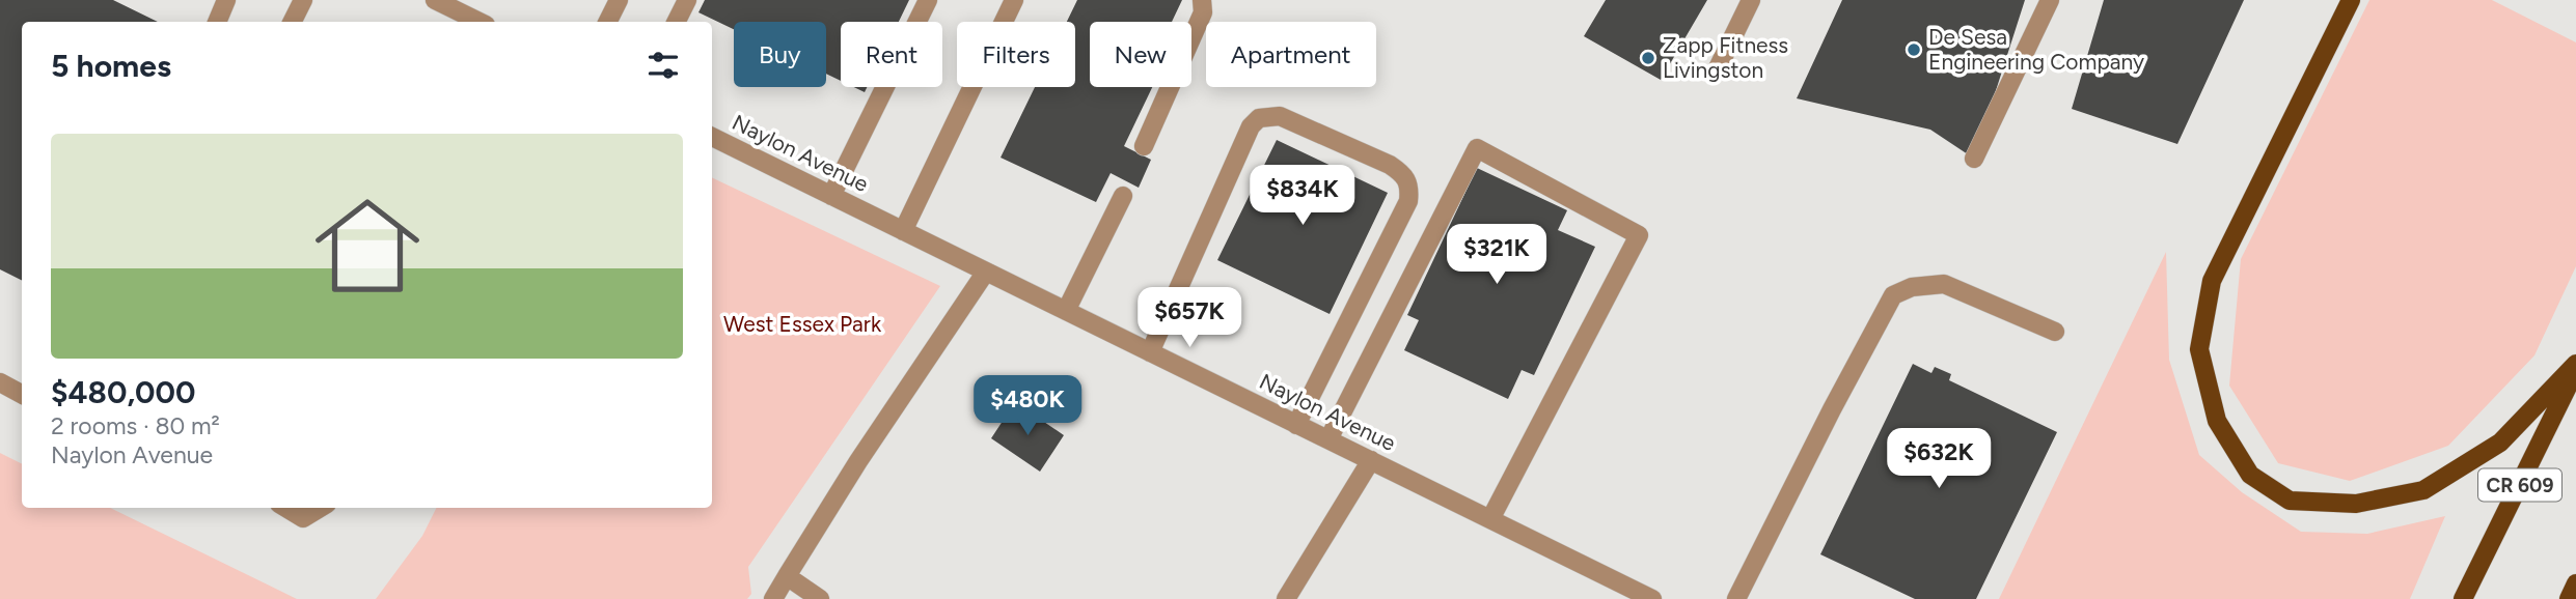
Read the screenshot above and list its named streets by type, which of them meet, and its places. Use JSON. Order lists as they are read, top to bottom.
{
  "streets": {
    "main road": ["CR 609"],
    "street": ["Naylon Avenue"]
  },
  "parks": ["West Essex Park"],
  "places": ["De Sesa Engineering Company", "Zapp Fitness Livingston"],
  "page": {
    "chip": [
      "Buy",
      "Rent",
      "Filters",
      "New",
      "Apartment"
    ],
    "heading": "5 homes",
    "list": [
      {
        "name": "$480,000",
        "note": "2 rooms · 80 m² · Naylon Avenue"
      }
    ],
    "price": [
      "$834K",
      "$321K",
      "$657K",
      "$480K",
      "$632K"
    ]
  }
}
